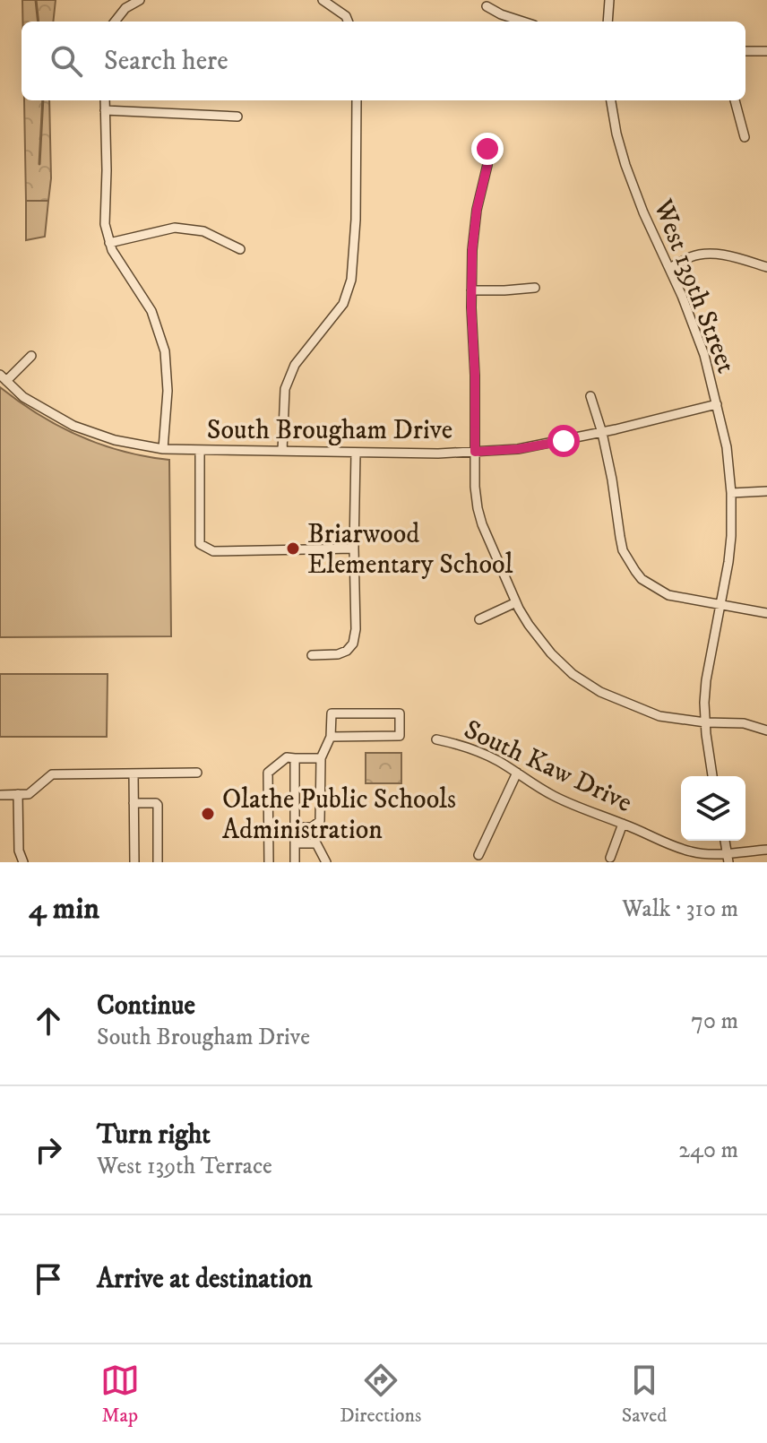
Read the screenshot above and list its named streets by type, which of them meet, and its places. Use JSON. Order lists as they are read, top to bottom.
{
  "streets": {
    "street": ["West 139th Street", "South Brougham Drive", "South Kaw Drive"]
  },
  "crossings": [
    ["West 139th Street", "South Brougham Drive"]
  ],
  "places": ["Briarwood Elementary School", "Olathe Public Schools Administration"],
  "page": {
    "search": "Search here",
    "heading": ["4 min", "Walk · 310 m"],
    "list": [
      ["Continue", "South Brougham Drive", "70 m"],
      ["Turn right", "West 139th Terrace", "240 m"],
      "Arrive at destination"
    ],
    "nav": ["Map", "Directions", "Saved"]
  }
}
